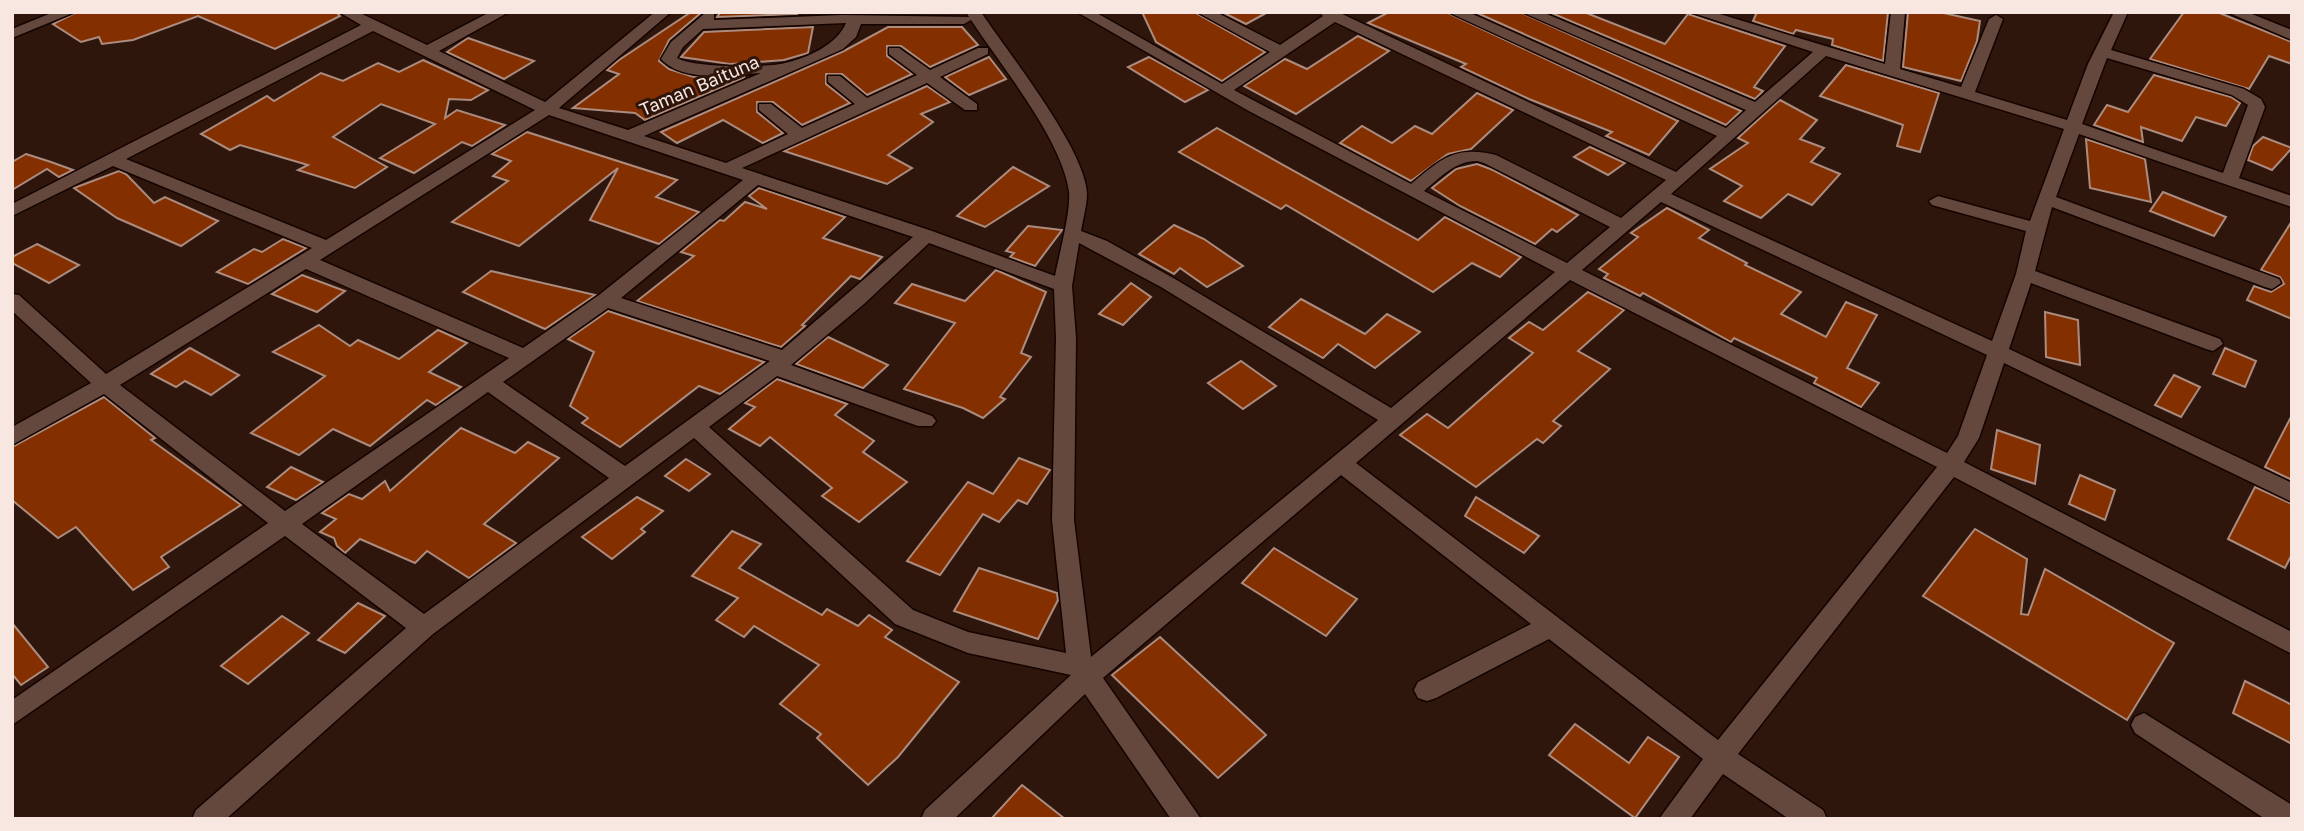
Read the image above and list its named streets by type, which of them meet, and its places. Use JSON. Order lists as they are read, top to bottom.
{
  "streets": {
    "street": ["Taman Baituna"]
  }
}
